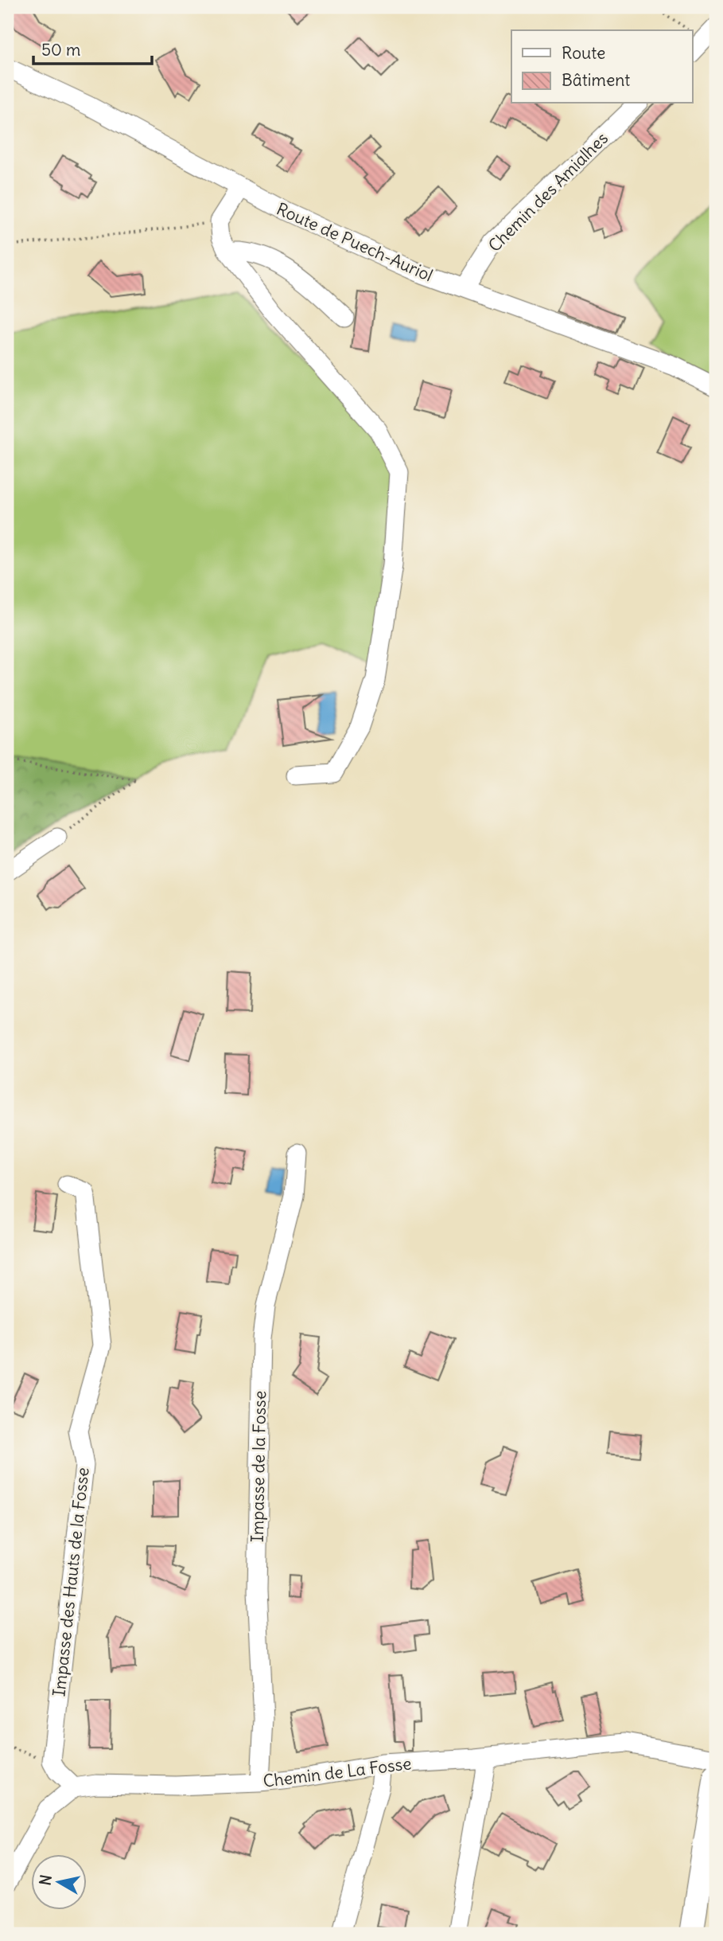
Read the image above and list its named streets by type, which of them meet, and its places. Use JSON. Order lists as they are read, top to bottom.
{
  "streets": {
    "street": [
      "Chemin des Amialhes",
      "Route de Puech-Auriol",
      "Impasse de la Fosse",
      "Impasse des Hauts de la Fosse",
      "Chemin de La Fosse"
    ]
  },
  "crossings": [
    ["Chemin des Amialhes", "Route de Puech-Auriol"],
    ["Impasse de la Fosse", "Chemin de La Fosse"]
  ],
  "legend": ["Route", "Bâtiment"],
  "scale_bar": "50 m",
  "north": "left"
}
